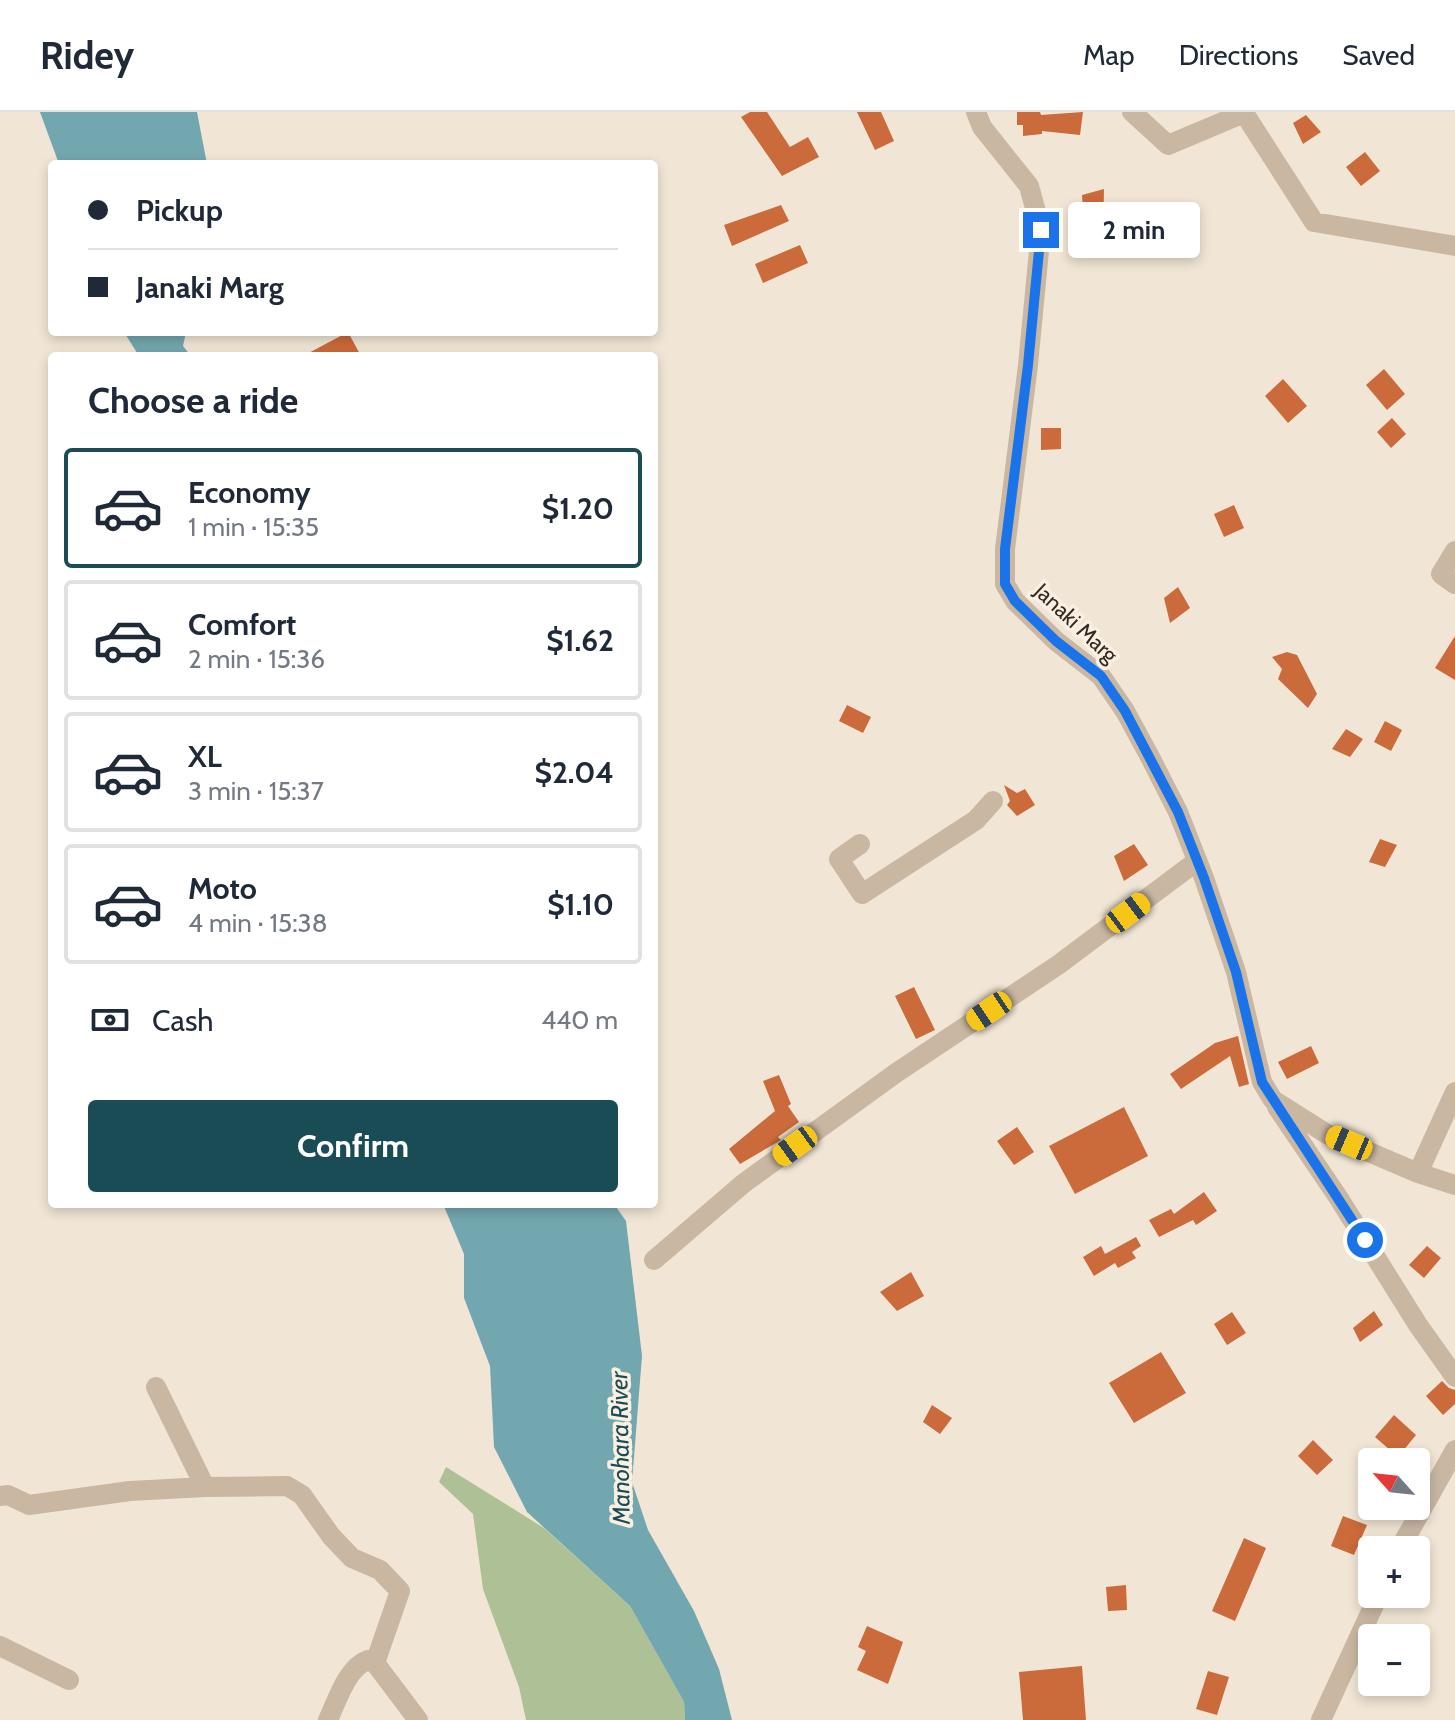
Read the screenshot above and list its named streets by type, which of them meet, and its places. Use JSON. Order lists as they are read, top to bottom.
{
  "streets": {
    "street": ["Janaki Marg"]
  },
  "water": ["Manohara River"],
  "north": "top left",
  "page": {
    "header": "Ridey",
    "nav": ["Map", "Directions", "Saved"],
    "banner": ["Pickup", "Janaki Marg"],
    "bubble": "2 min",
    "heading": "Choose a ride",
    "list": [
      {
        "name": "Economy",
        "note": "1 min · 15:35",
        "value": "$1.20"
      },
      {
        "name": "Comfort",
        "note": "2 min · 15:36",
        "value": "$1.62"
      },
      {
        "name": "XL",
        "note": "3 min · 15:37",
        "value": "$2.04"
      },
      {
        "name": "Moto",
        "note": "4 min · 15:38",
        "value": "$1.10"
      }
    ],
    "pay": ["Cash", "440 m"],
    "buttons": "Confirm",
    "map_buttons": ["+", "−"]
  }
}
